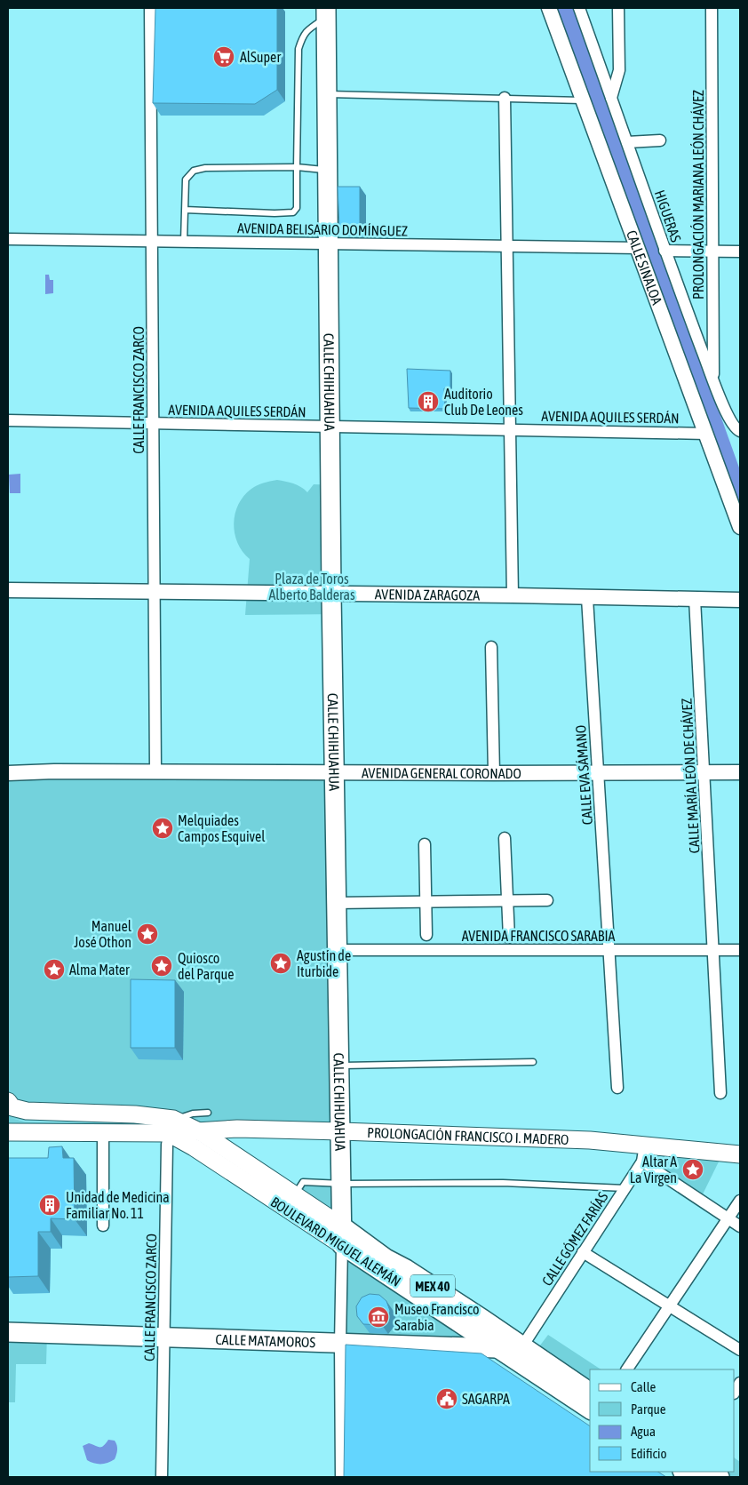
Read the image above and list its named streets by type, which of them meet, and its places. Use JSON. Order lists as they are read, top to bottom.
{
  "streets": {
    "main road": [
      "CALLE CHIHUAHUA",
      "PROLONGACIÓN FRANCISCO I. MADERO",
      "BOULEVARD MIGUEL ALEMÁN",
      "MEX 40",
      "CALLE MATAMOROS"
    ],
    "street": [
      "PROLONGACIÓN MARIANA LEÓN CHÁVEZ",
      "HIGUERAS",
      "AVENIDA BELISARIO DOMÍNGUEZ",
      "CALLE SINALOA",
      "CALLE FRANCISCO ZARCO",
      "AVENIDA AQUILES SERDÁN",
      "AVENIDA ZARAGOZA",
      "AVENIDA GENERAL CORONADO",
      "CALLE EVA SÁMANO",
      "CALLE MARÍA LEÓN DE CHÁVEZ",
      "AVENIDA FRANCISCO SARABIA",
      "CALLE GÓMEZ FARÍAS"
    ]
  },
  "crossings": [
    ["PROLONGACIÓN MARIANA LEÓN CHÁVEZ", "HIGUERAS"],
    ["AVENIDA BELISARIO DOMÍNGUEZ", "CALLE SINALOA"],
    ["AVENIDA BELISARIO DOMÍNGUEZ", "CALLE CHIHUAHUA"],
    ["AVENIDA BELISARIO DOMÍNGUEZ", "CALLE FRANCISCO ZARCO"],
    ["CALLE SINALOA", "AVENIDA AQUILES SERDÁN"],
    ["CALLE CHIHUAHUA", "AVENIDA AQUILES SERDÁN"],
    ["CALLE CHIHUAHUA", "AVENIDA ZARAGOZA"],
    ["CALLE CHIHUAHUA", "AVENIDA GENERAL CORONADO"],
    ["CALLE CHIHUAHUA", "AVENIDA FRANCISCO SARABIA"],
    ["CALLE CHIHUAHUA", "PROLONGACIÓN FRANCISCO I. MADERO"],
    ["CALLE CHIHUAHUA", "BOULEVARD MIGUEL ALEMÁN"],
    ["CALLE CHIHUAHUA", "CALLE MATAMOROS"],
    ["CALLE FRANCISCO ZARCO", "AVENIDA AQUILES SERDÁN"],
    ["CALLE FRANCISCO ZARCO", "AVENIDA ZARAGOZA"],
    ["CALLE FRANCISCO ZARCO", "AVENIDA GENERAL CORONADO"],
    ["CALLE FRANCISCO ZARCO", "BOULEVARD MIGUEL ALEMÁN"],
    ["CALLE FRANCISCO ZARCO", "MEX 40"],
    ["CALLE FRANCISCO ZARCO", "CALLE MATAMOROS"],
    ["AVENIDA ZARAGOZA", "CALLE EVA SÁMANO"],
    ["AVENIDA ZARAGOZA", "CALLE MARÍA LEÓN DE CHÁVEZ"],
    ["AVENIDA GENERAL CORONADO", "CALLE EVA SÁMANO"],
    ["AVENIDA GENERAL CORONADO", "CALLE MARÍA LEÓN DE CHÁVEZ"],
    ["CALLE EVA SÁMANO", "AVENIDA FRANCISCO SARABIA"],
    ["CALLE MARÍA LEÓN DE CHÁVEZ", "AVENIDA FRANCISCO SARABIA"],
    ["PROLONGACIÓN FRANCISCO I. MADERO", "CALLE GÓMEZ FARÍAS"],
    ["PROLONGACIÓN FRANCISCO I. MADERO", "BOULEVARD MIGUEL ALEMÁN"],
    ["CALLE GÓMEZ FARÍAS", "BOULEVARD MIGUEL ALEMÁN"],
    ["CALLE GÓMEZ FARÍAS", "CALLE MATAMOROS"],
    ["BOULEVARD MIGUEL ALEMÁN", "MEX 40"],
    ["BOULEVARD MIGUEL ALEMÁN", "CALLE MATAMOROS"]
  ],
  "parks": ["Plaza de Toros Alberto Balderas"],
  "places": {
    "supermarket": ["AlSuper"],
    "building": ["Auditorio Club De Leones", "Unidad de Medicina Familiar No. 11"],
    "place": [
      "Melquiades Campos Esquivel",
      "Manuel José Othon",
      "Agustín de Iturbide",
      "Quiosco del Parque",
      "Alma Mater",
      "Altar A La Virgen"
    ],
    "museum": ["Museo Francisco Sarabia"],
    "public building": ["SAGARPA"]
  },
  "legend": [
    "Calle",
    "Parque",
    "Agua",
    "Edificio"
  ]
}
